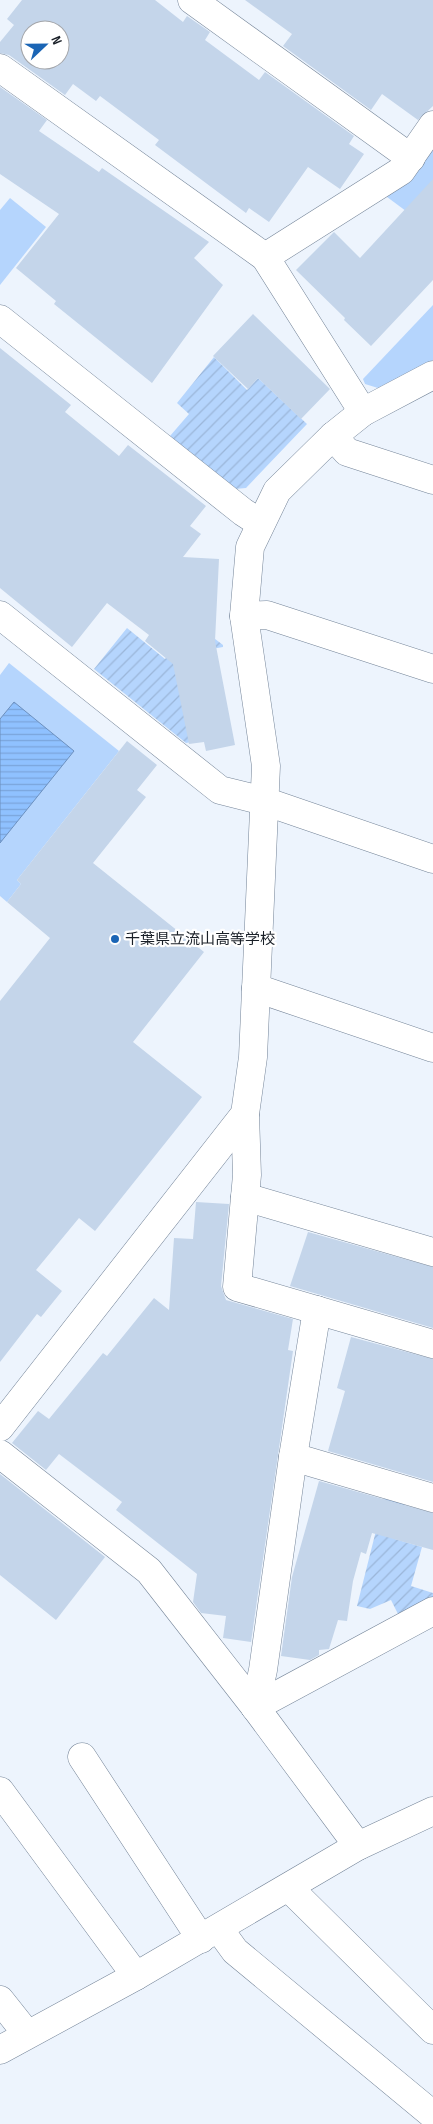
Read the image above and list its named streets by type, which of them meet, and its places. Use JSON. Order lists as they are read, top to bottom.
{
  "places": ["千葉県立流山高等学校"],
  "north": "right"
}
